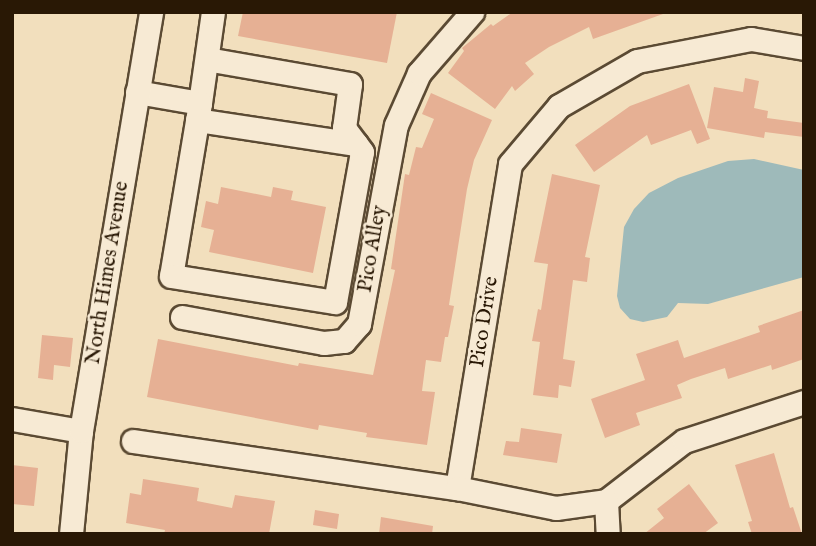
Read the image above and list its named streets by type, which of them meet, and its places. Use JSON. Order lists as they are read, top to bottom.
{
  "streets": {
    "street": ["Pico Alley", "North Himes Avenue", "Pico Drive"]
  }
}
